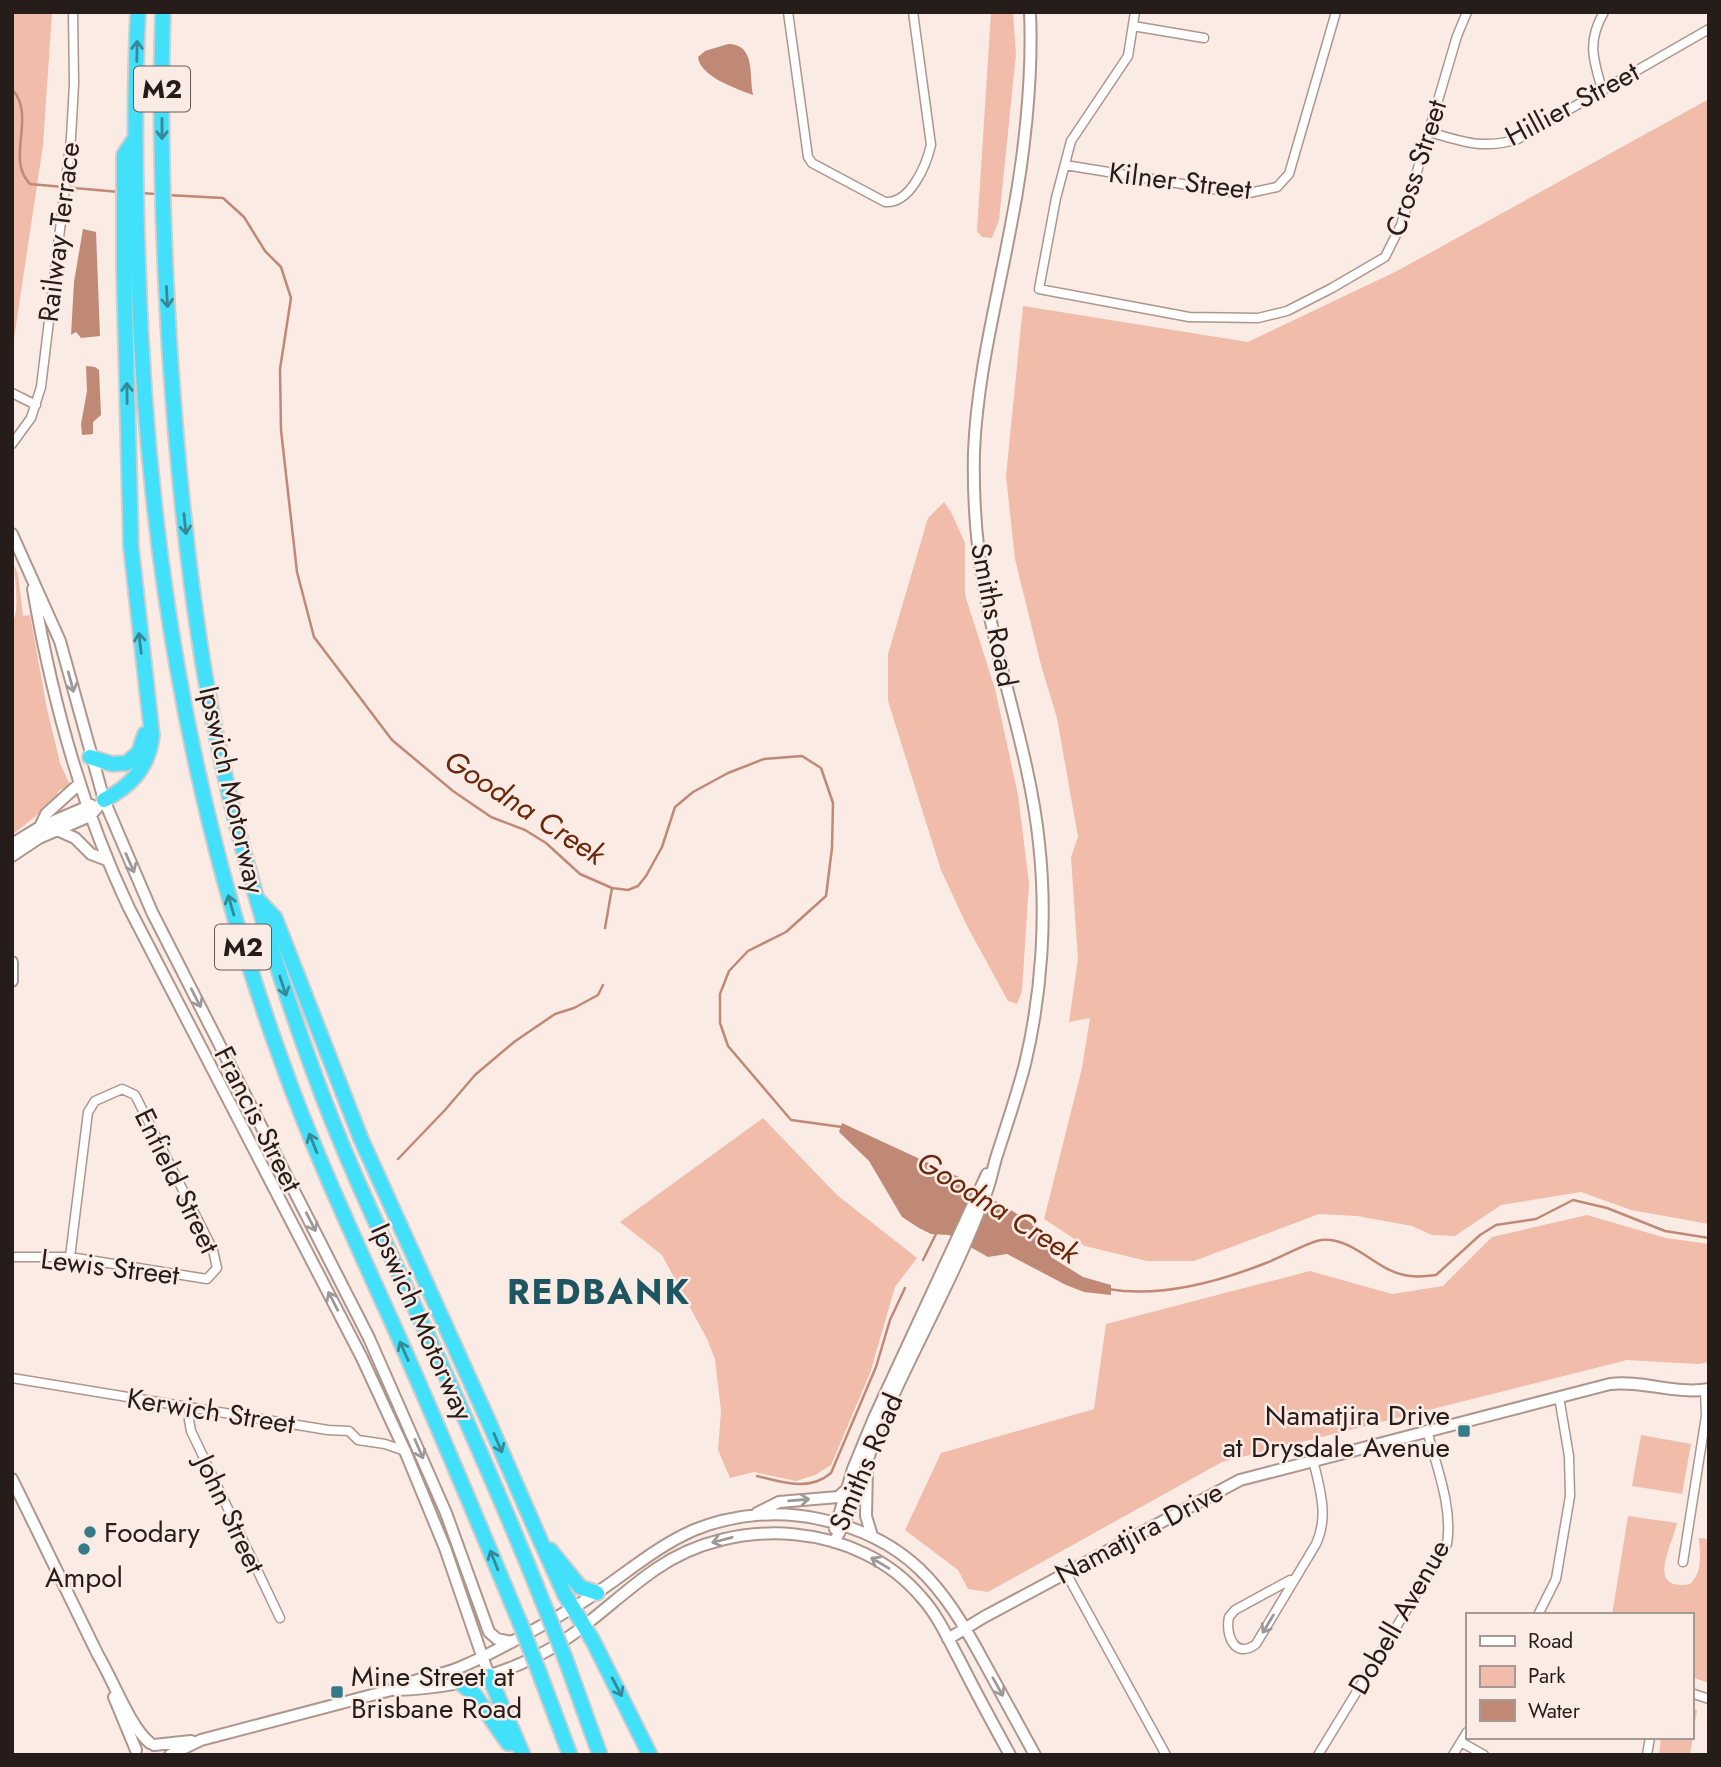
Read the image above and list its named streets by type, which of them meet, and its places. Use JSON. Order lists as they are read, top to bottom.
{
  "streets": {
    "highway": ["M2", "Ipswich Motorway"],
    "main road": ["Smiths Road", "Francis Street", "Namatjira Drive"],
    "street": [
      "Hillier Street",
      "Cross Street",
      "Kilner Street",
      "Railway Terrace",
      "Enfield Street",
      "Lewis Street",
      "Kerwich Street",
      "John Street",
      "Dobell Avenue"
    ]
  },
  "crossings": [
    ["Hillier Street", "Cross Street"],
    ["Cross Street", "Kilner Street"],
    ["Francis Street", "Kerwich Street"],
    ["Enfield Street", "Lewis Street"],
    ["Kerwich Street", "John Street"],
    ["Namatjira Drive", "Dobell Avenue"]
  ],
  "districts": ["REDBANK"],
  "water": ["Goodna Creek"],
  "places": {
    "transit": ["Namatjira Drive at Drysdale Avenue", "Mine Street at Brisbane Road"],
    "other": ["Foodary", "Ampol"]
  },
  "legend": ["Road", "Park", "Water"]
}
